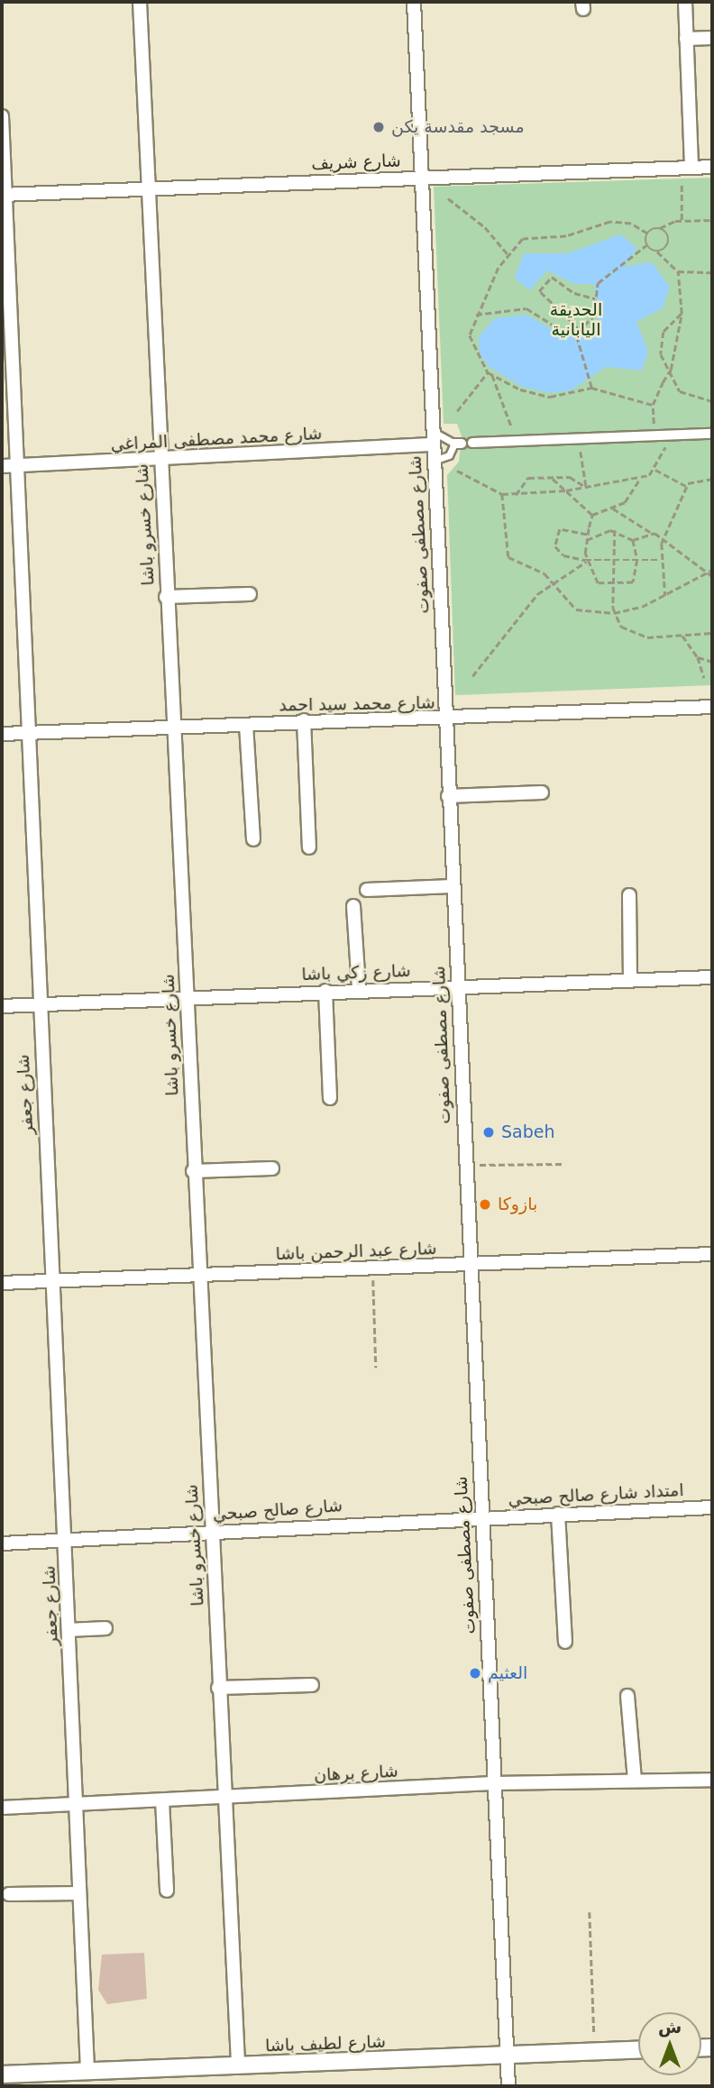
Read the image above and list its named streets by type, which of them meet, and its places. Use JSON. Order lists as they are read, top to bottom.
{
  "streets": {
    "street": [
      "شارع شريف",
      "شارع محمد مصطفى المراغي",
      "شارع خسرو باشا",
      "شارع مصطفى صفوت",
      "شارع محمد سيد احمد",
      "شارع زكي باشا",
      "شارع جعفر",
      "شارع عبد الرحمن باشا",
      "امتداد شارع صالح صبحي",
      "شارع صالح صبحي",
      "شارع برهان",
      "شارع لطيف باشا"
    ]
  },
  "crossings": [
    ["شارع شريف", "شارع خسرو باشا"],
    ["شارع شريف", "شارع مصطفى صفوت"],
    ["شارع شريف", "شارع جعفر"],
    ["شارع محمد مصطفى المراغي", "شارع خسرو باشا"],
    ["شارع محمد مصطفى المراغي", "شارع مصطفى صفوت"],
    ["شارع محمد مصطفى المراغي", "شارع جعفر"],
    ["شارع خسرو باشا", "شارع محمد سيد احمد"],
    ["شارع خسرو باشا", "شارع زكي باشا"],
    ["شارع خسرو باشا", "شارع عبد الرحمن باشا"],
    ["شارع خسرو باشا", "شارع صالح صبحي"],
    ["شارع خسرو باشا", "شارع برهان"],
    ["شارع خسرو باشا", "شارع لطيف باشا"],
    ["شارع مصطفى صفوت", "شارع محمد سيد احمد"],
    ["شارع مصطفى صفوت", "شارع زكي باشا"],
    ["شارع مصطفى صفوت", "شارع عبد الرحمن باشا"],
    ["شارع مصطفى صفوت", "امتداد شارع صالح صبحي"],
    ["شارع مصطفى صفوت", "شارع صالح صبحي"],
    ["شارع مصطفى صفوت", "شارع برهان"],
    ["شارع مصطفى صفوت", "شارع لطيف باشا"],
    ["شارع محمد سيد احمد", "شارع جعفر"],
    ["شارع زكي باشا", "شارع جعفر"],
    ["شارع جعفر", "شارع عبد الرحمن باشا"],
    ["شارع جعفر", "شارع صالح صبحي"],
    ["شارع جعفر", "شارع برهان"],
    ["شارع جعفر", "شارع لطيف باشا"],
    ["امتداد شارع صالح صبحي", "شارع صالح صبحي"]
  ],
  "parks": ["الحديقة اليابانية"],
  "places": [
    "مسجد مقدسة يكن",
    "Sabeh",
    "بازوكا",
    "العثيم"
  ],
  "north": "top"
}
